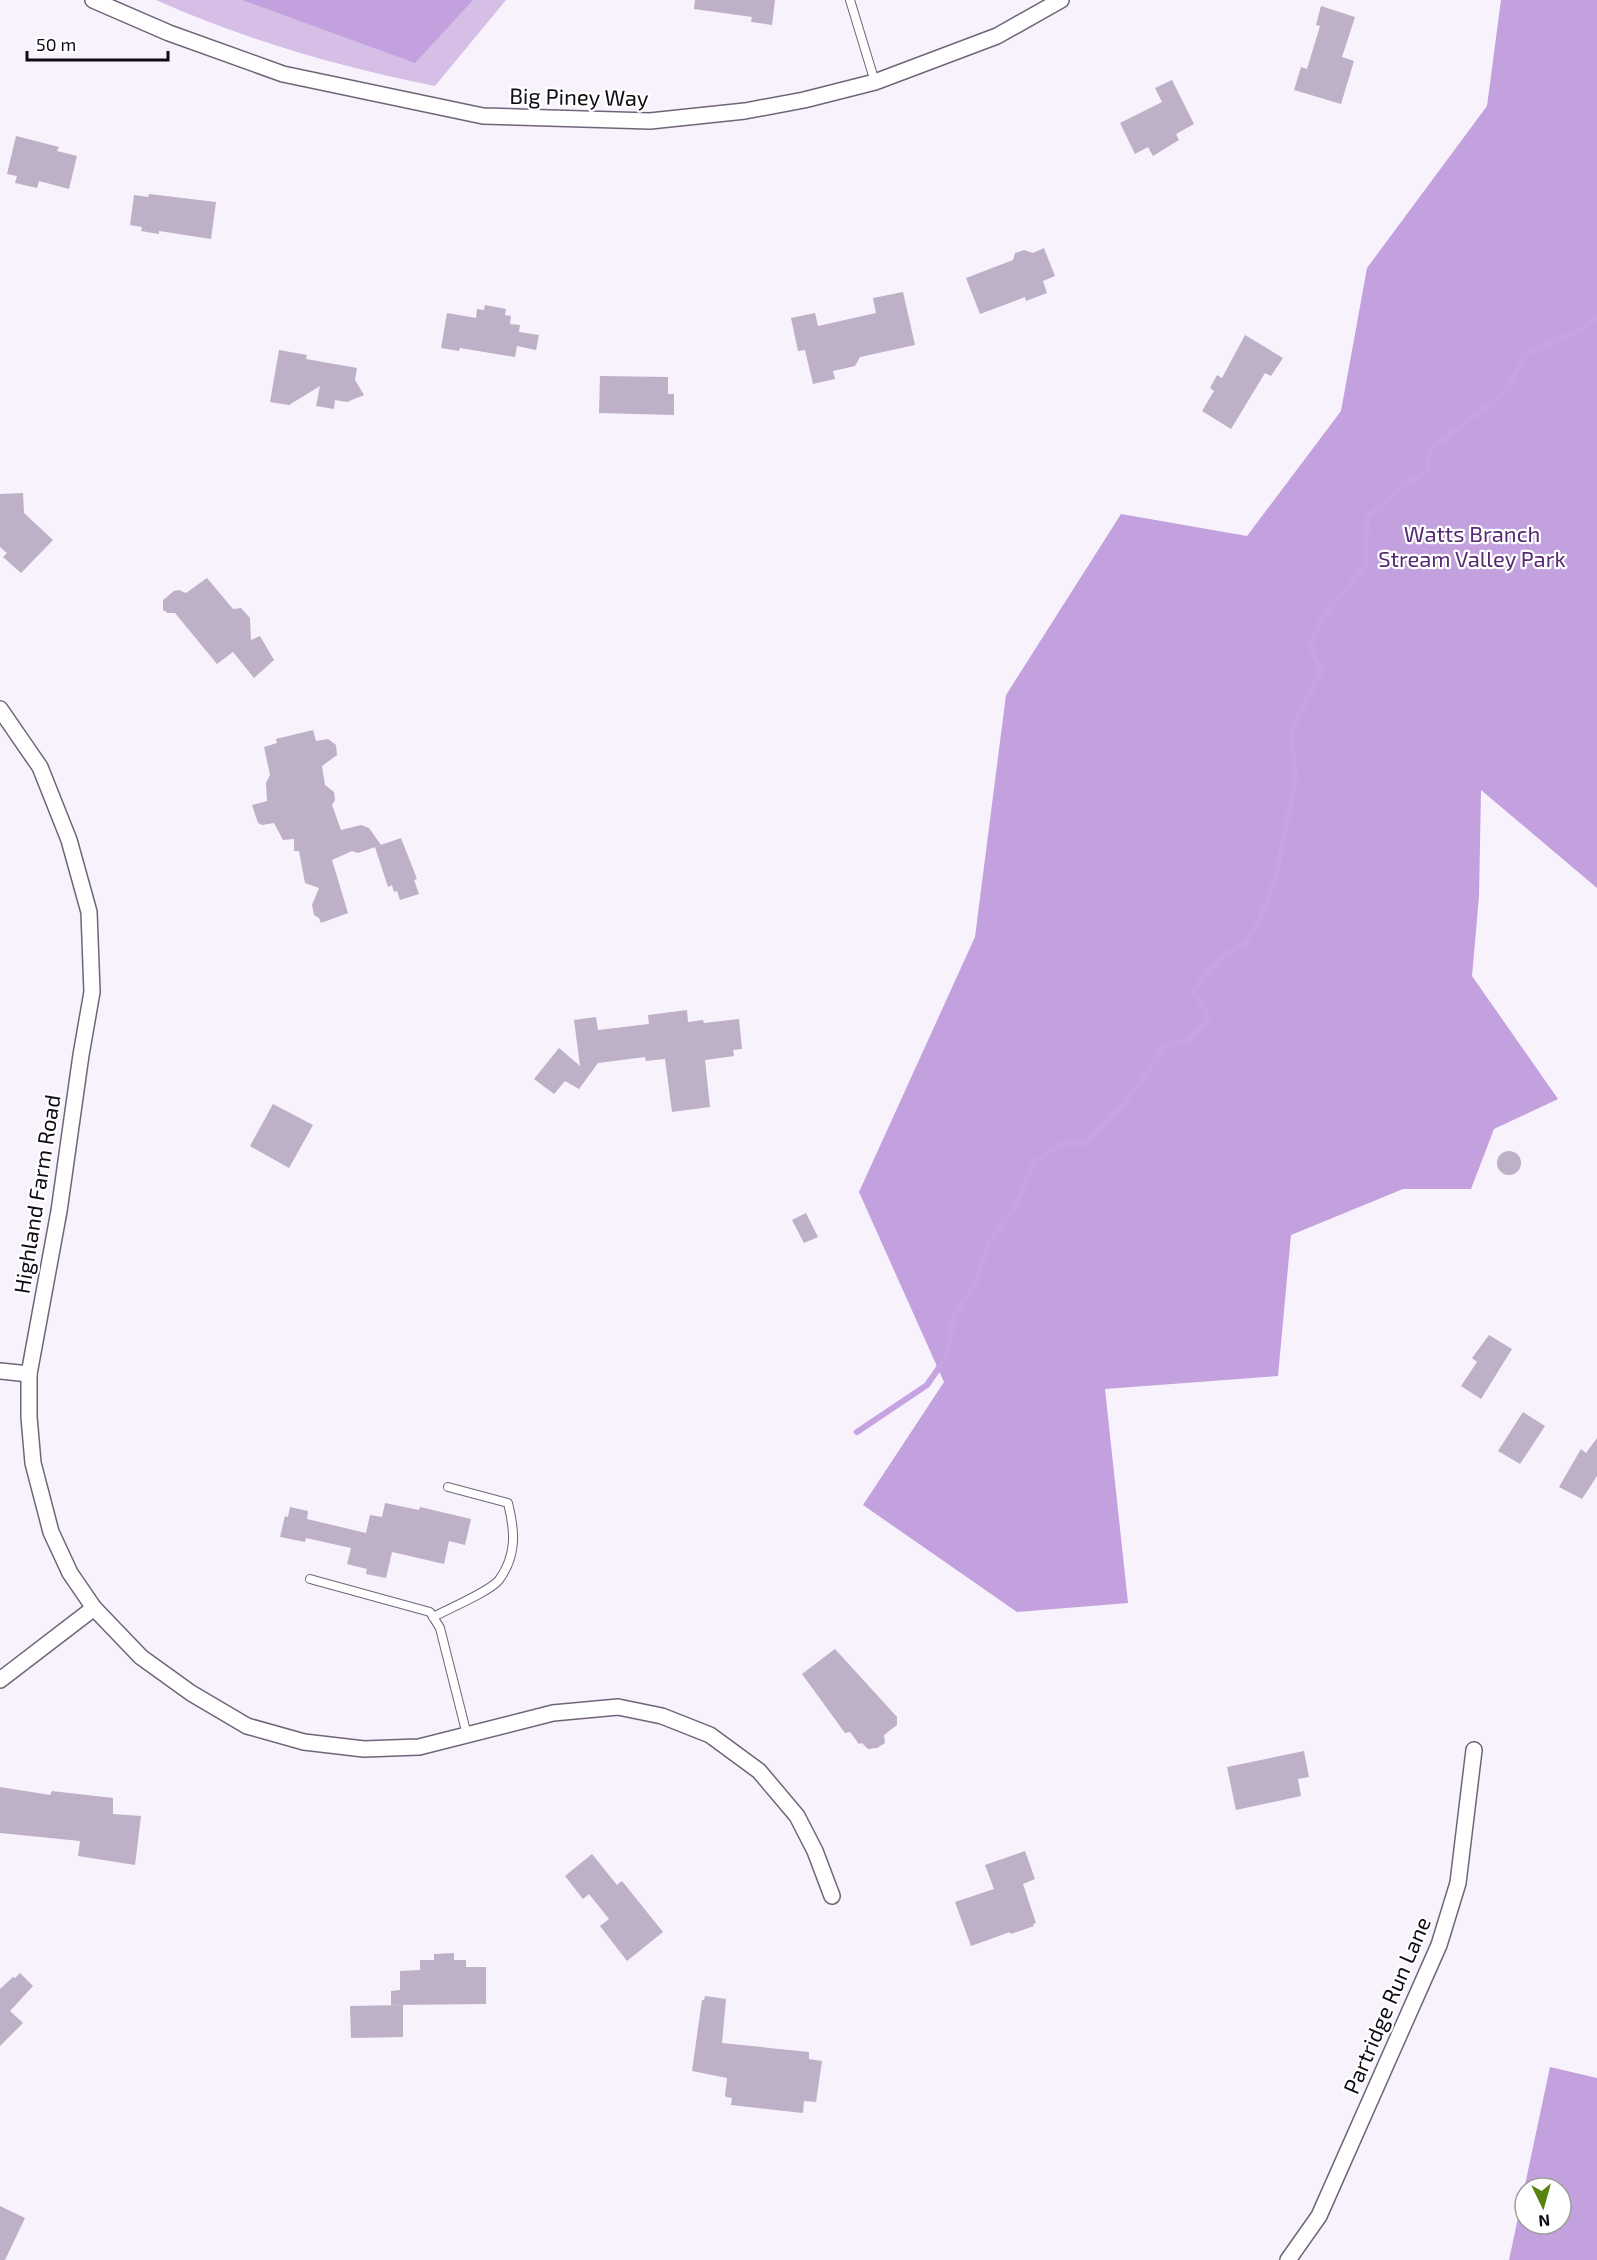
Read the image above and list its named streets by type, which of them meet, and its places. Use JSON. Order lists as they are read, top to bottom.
{
  "streets": {
    "street": ["Big Piney Way", "Highland Farm Road", "Partridge Run Lane"]
  },
  "parks": ["Watts Branch Stream Valley Park"],
  "scale_bar": "50 m",
  "north": "bottom"
}
